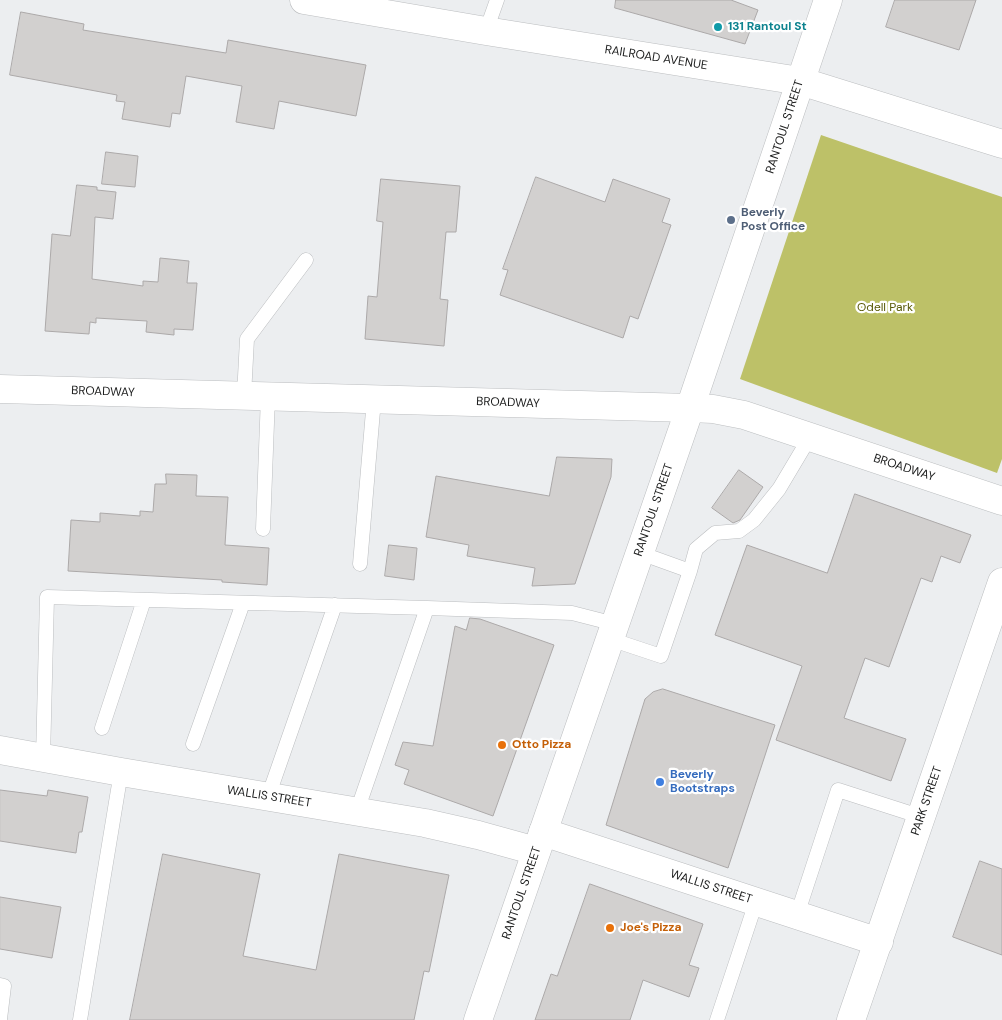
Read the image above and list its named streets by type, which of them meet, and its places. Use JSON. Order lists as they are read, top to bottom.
{
  "streets": {
    "main road": [
      "RAILROAD AVENUE",
      "RANTOUL STREET",
      "BROADWAY",
      "WALLIS STREET",
      "PARK STREET"
    ]
  },
  "crossings": [
    ["RAILROAD AVENUE", "RANTOUL STREET"],
    ["RANTOUL STREET", "BROADWAY"],
    ["RANTOUL STREET", "WALLIS STREET"],
    ["WALLIS STREET", "PARK STREET"]
  ],
  "parks": ["Odell Park"],
  "places": [
    "131 Rantoul St",
    "Beverly Post Office",
    "Otto Pizza",
    "Beverly Bootstraps",
    "Joe's Pizza"
  ]
}
